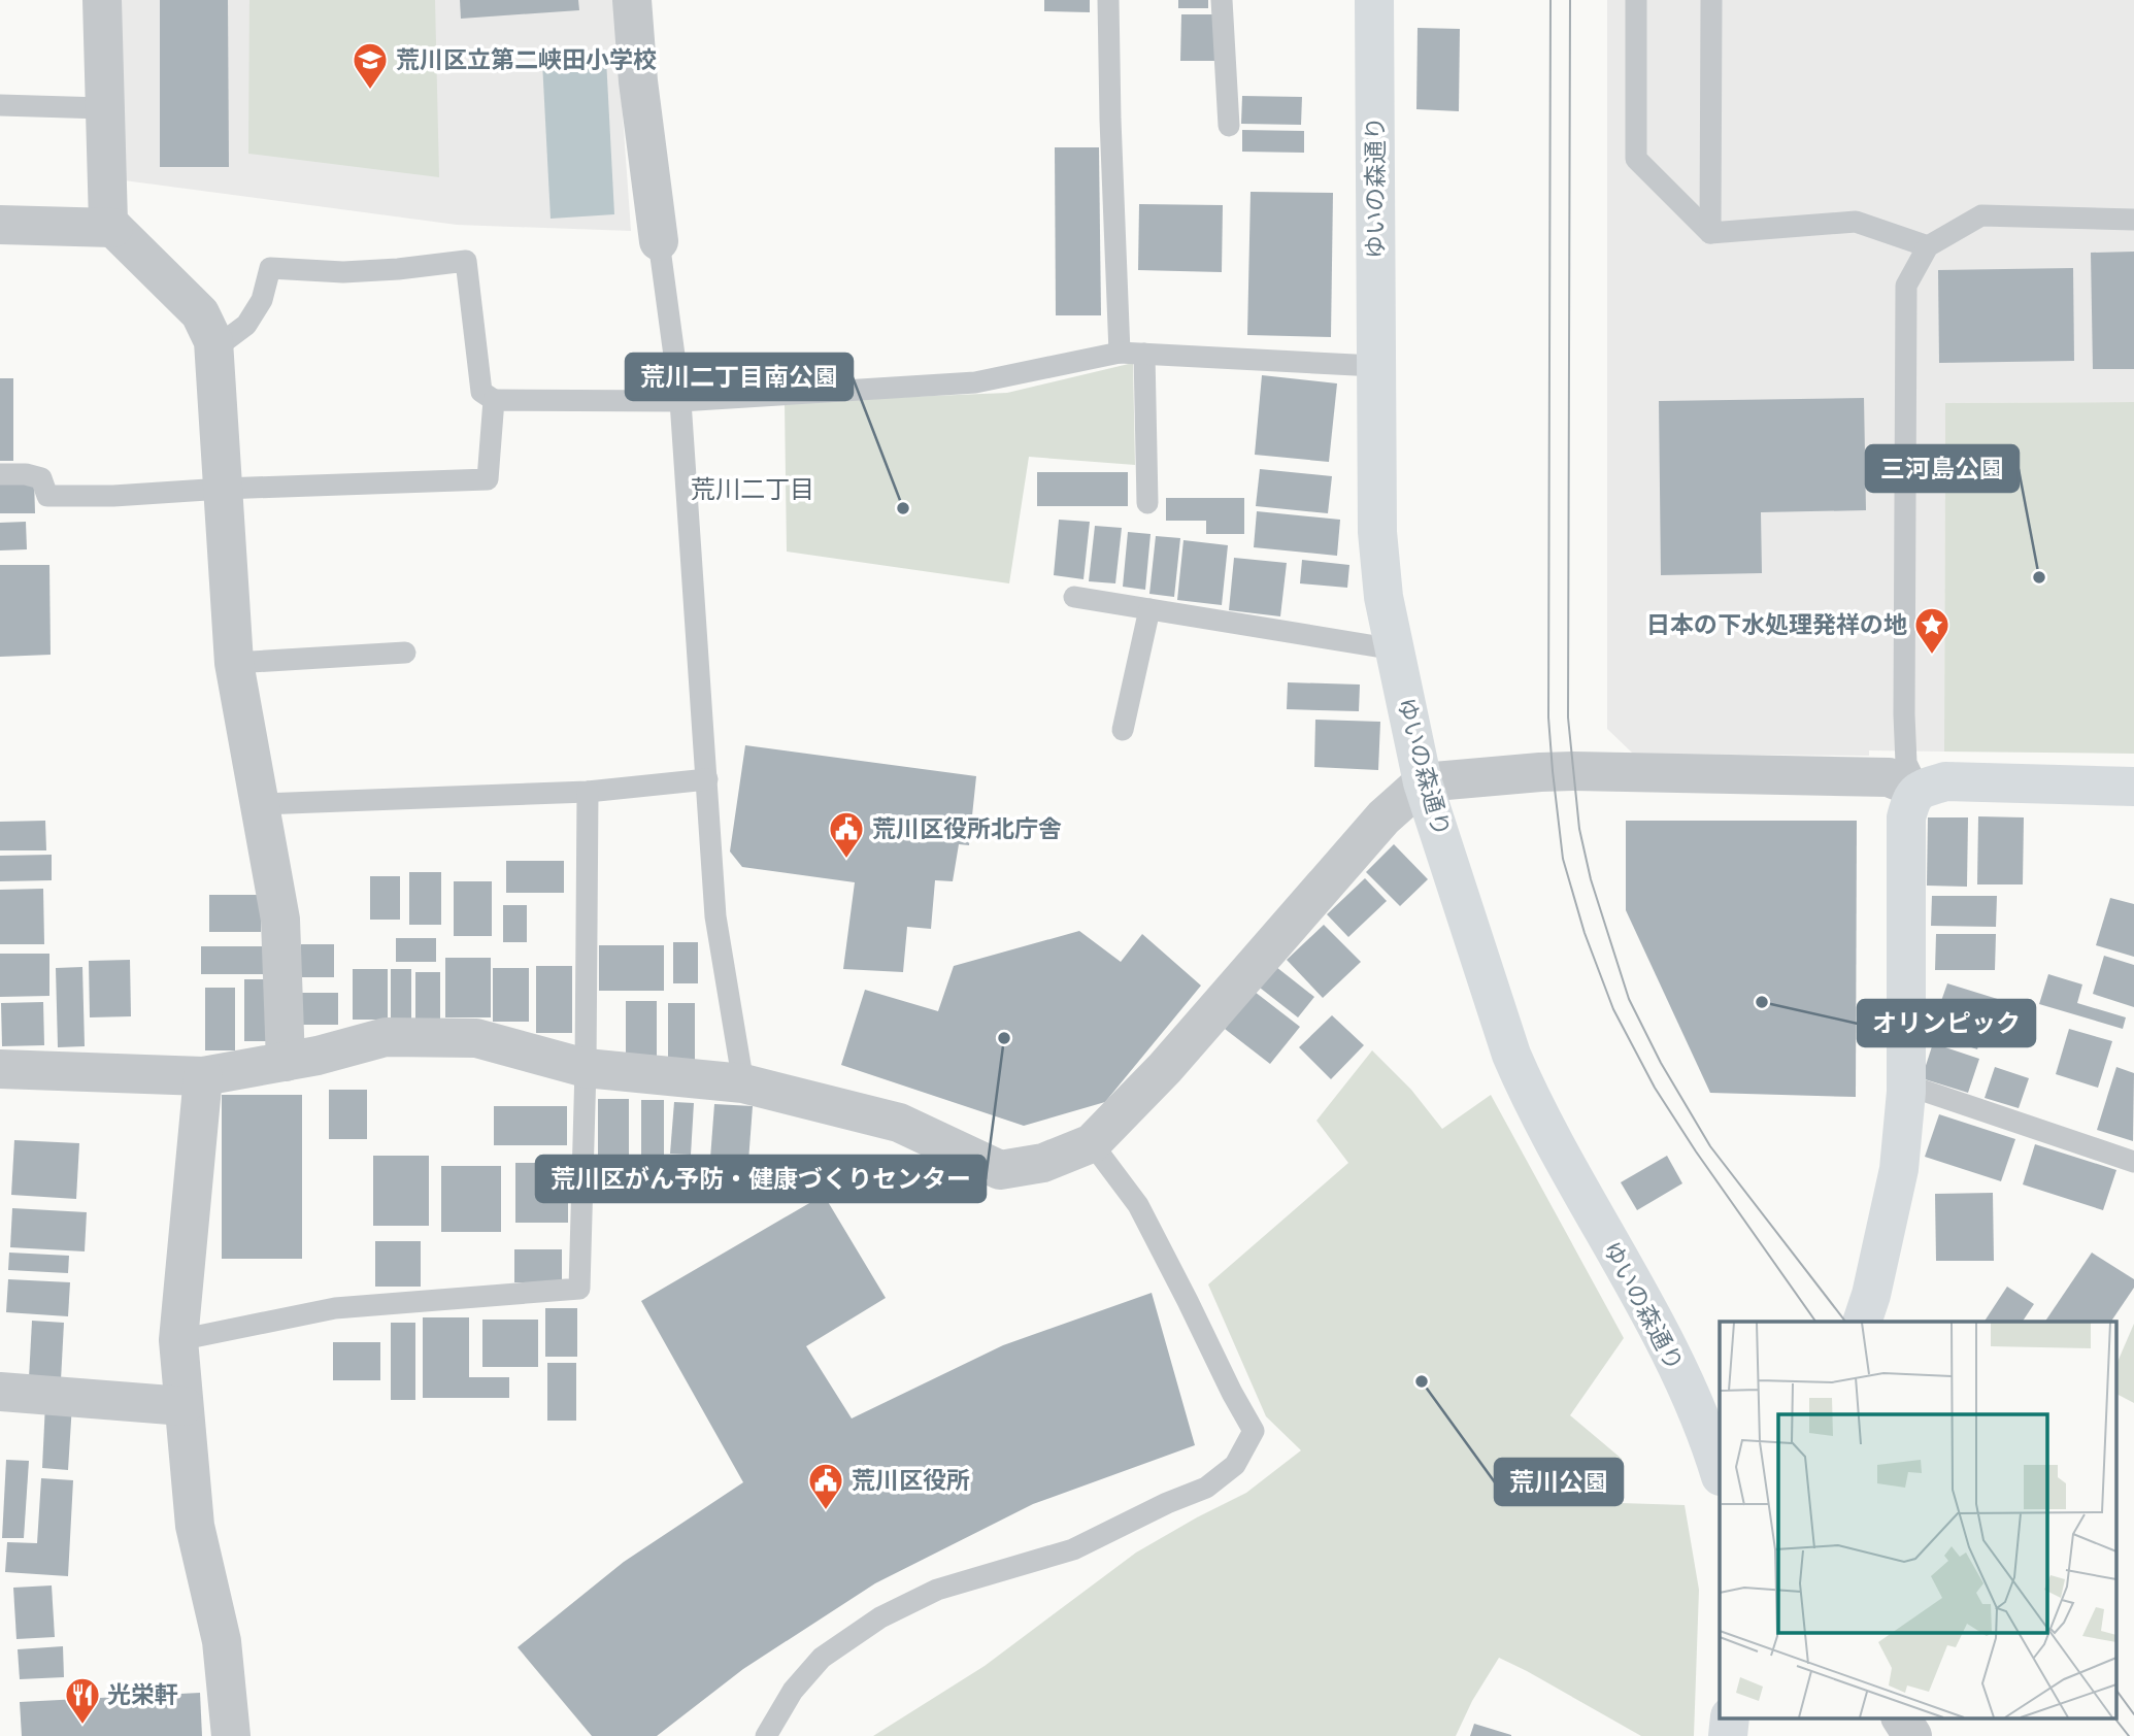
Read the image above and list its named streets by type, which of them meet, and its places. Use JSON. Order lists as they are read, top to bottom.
{
  "streets": {
    "street": ["ゆいの森通り"]
  },
  "districts": ["荒川二丁目"],
  "places": {
    "school or university": ["荒川区立第二峡田小学校"],
    "other": [
      "荒川二丁目南公園",
      "三河島公園",
      "オリンピック",
      "荒川区がん予防・健康づくりセンター",
      "荒川公園"
    ],
    "place": ["日本の下水処理発祥の地"],
    "public building": ["荒川区役所北庁舎", "荒川区役所"],
    "restaurant": ["光栄軒"]
  }
}
